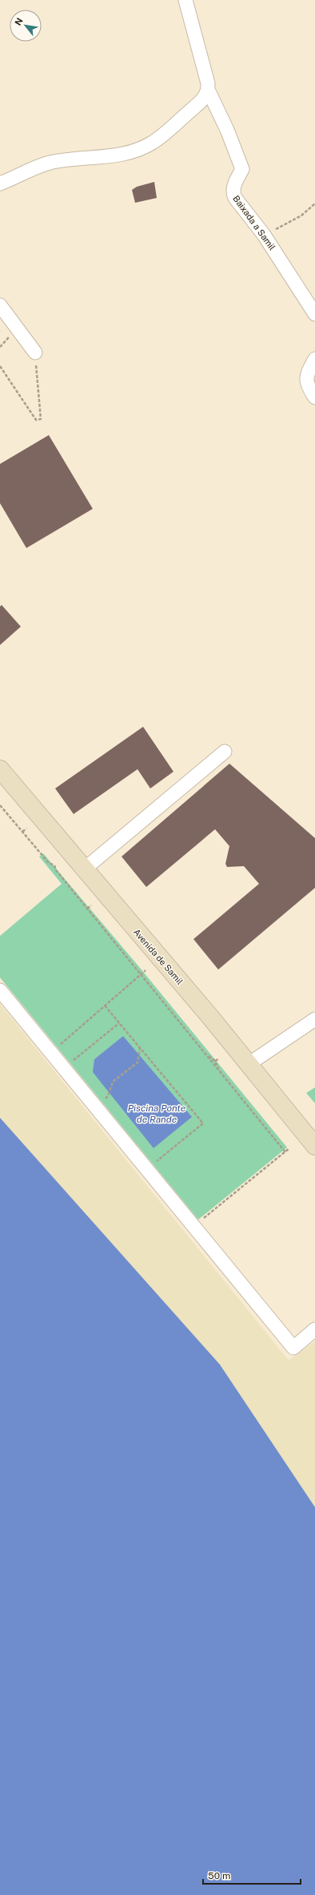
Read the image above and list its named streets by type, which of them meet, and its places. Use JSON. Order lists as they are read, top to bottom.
{
  "streets": {
    "main road": ["Avenida de Samil"],
    "street": ["Baixada a Samil"]
  },
  "water": ["Piscina Ponte de Rande"],
  "scale_bar": "50 m",
  "north": "top left"
}
